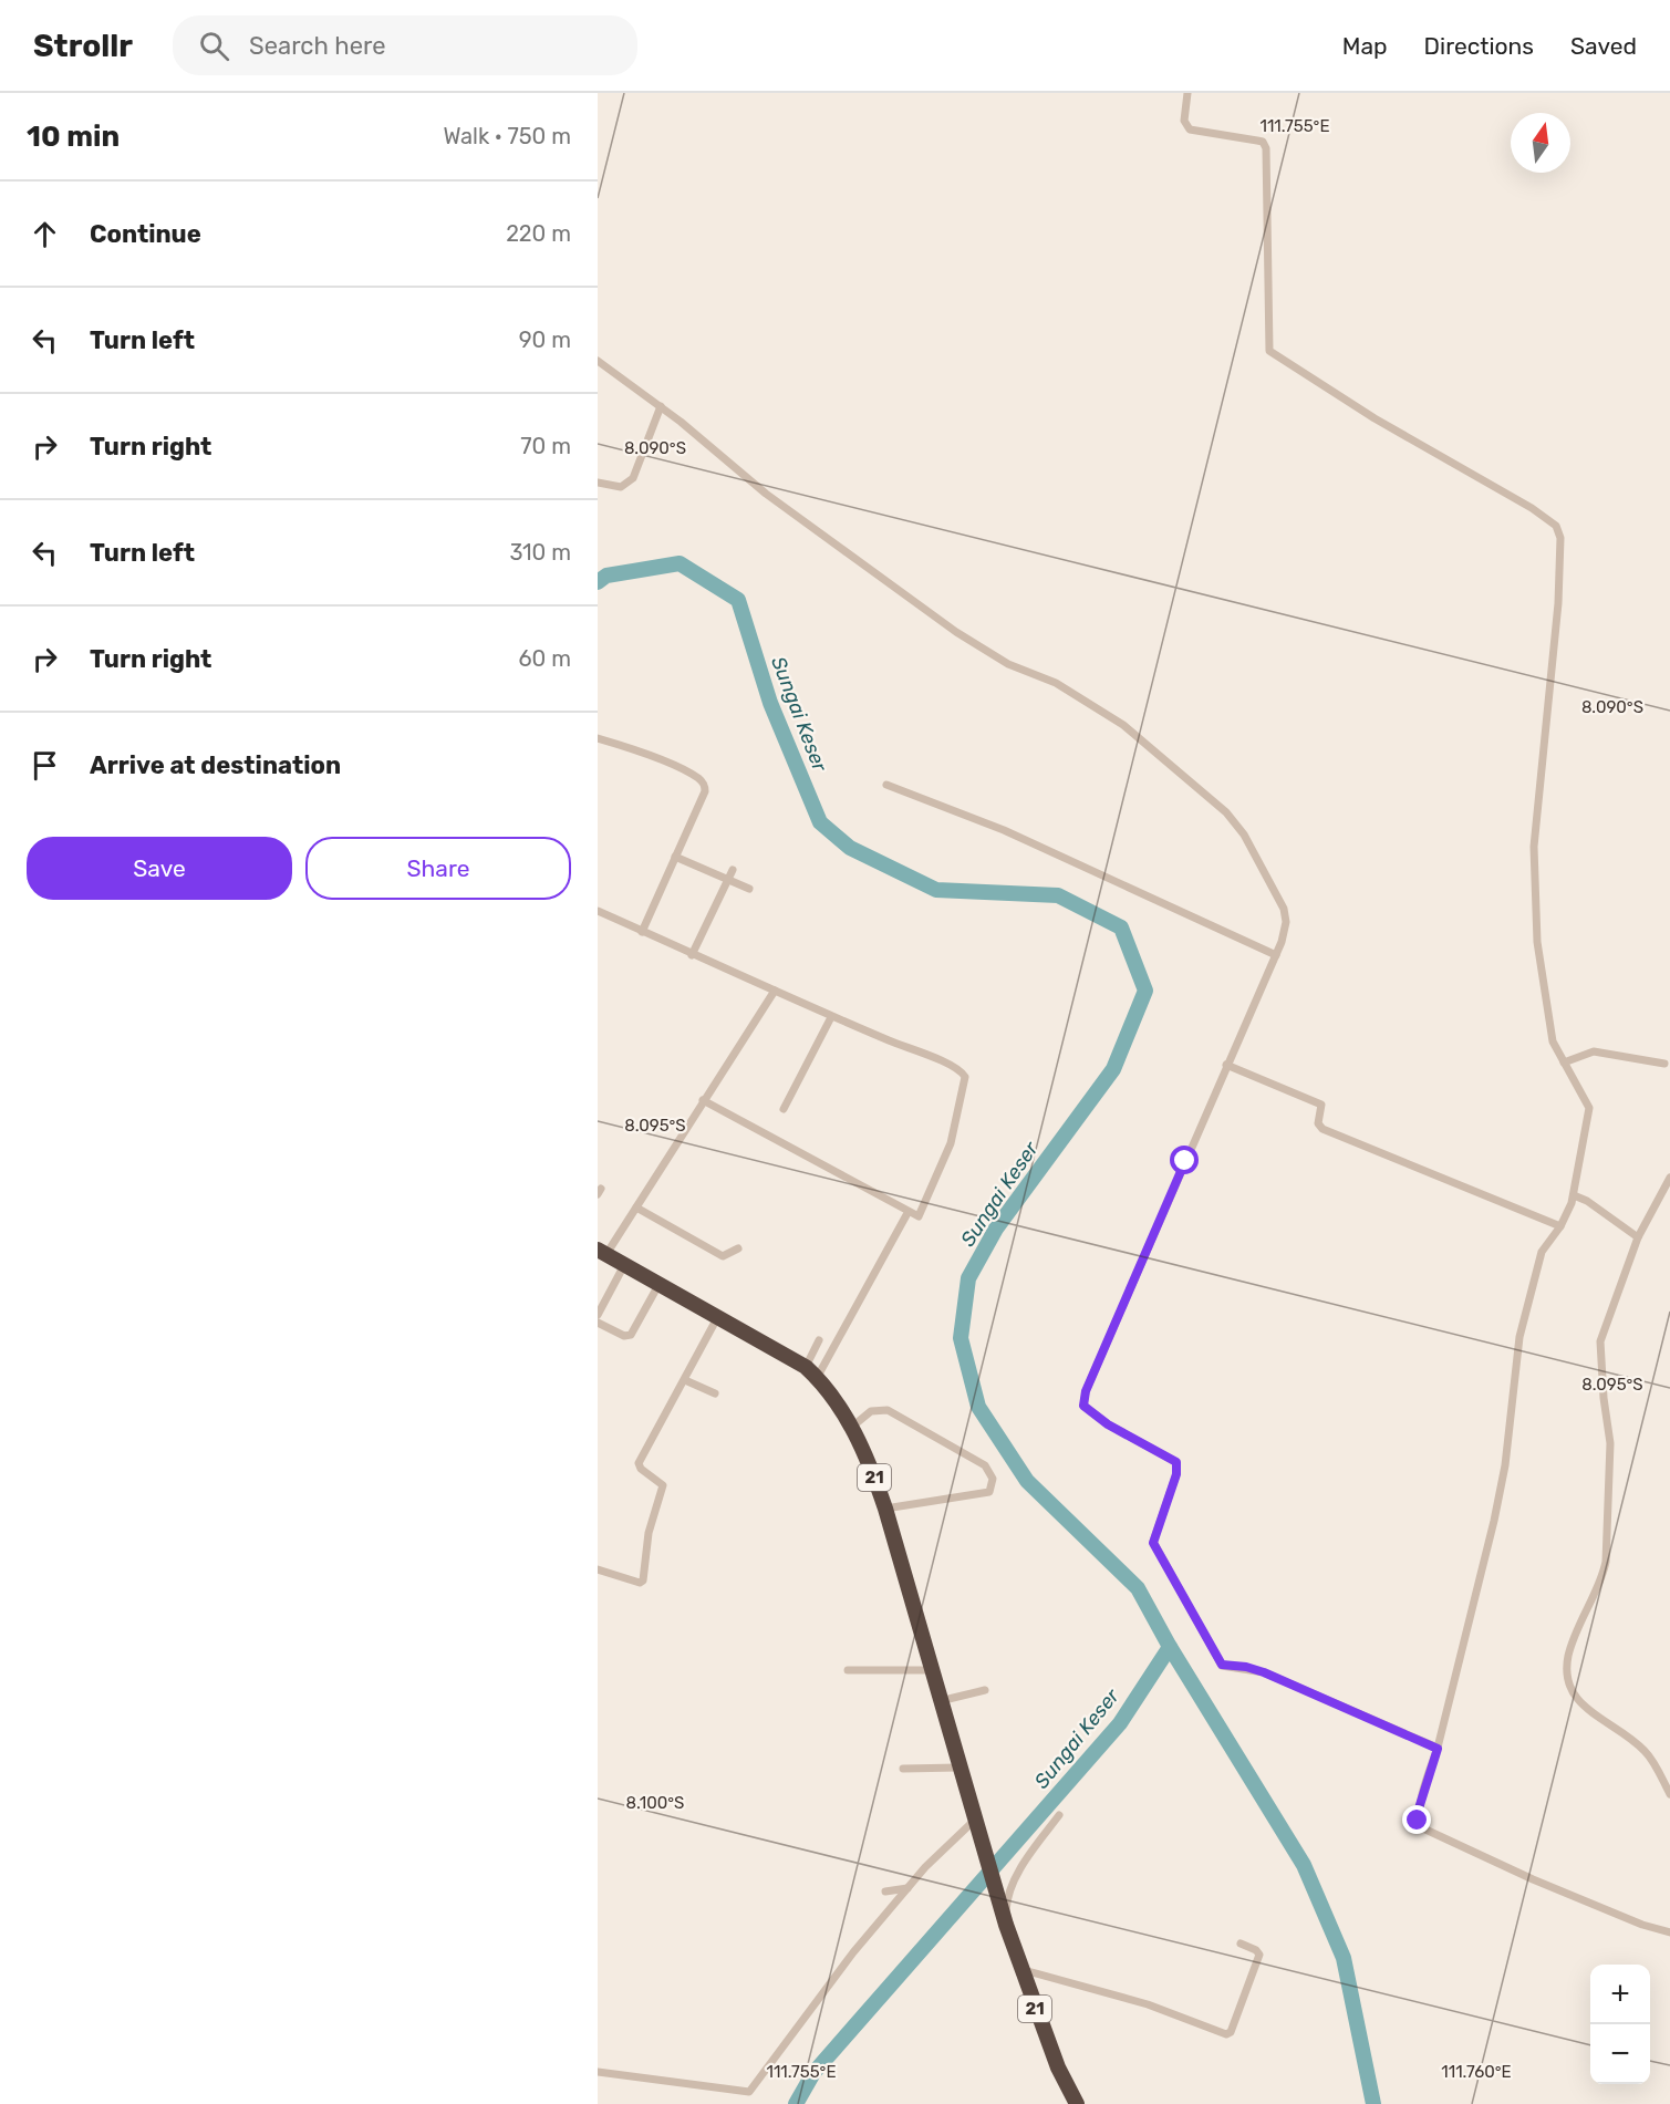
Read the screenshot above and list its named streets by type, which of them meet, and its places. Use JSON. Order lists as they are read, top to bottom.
{
  "streets": {
    "highway": ["21"]
  },
  "water": ["Sungai Keser"],
  "north": "top",
  "page": {
    "header": "Strollr",
    "search": "Search here",
    "nav": ["Map", "Directions", "Saved"],
    "heading": ["10 min", "Walk · 750 m"],
    "list": [
      ["Continue", "220 m"],
      ["Turn left", "90 m"],
      ["Turn right", "70 m"],
      ["Turn left", "310 m"],
      ["Turn right", "60 m"],
      "Arrive at destination"
    ],
    "buttons": ["Save", "Share"],
    "map_buttons": ["+", "−"]
  },
  "coordinates": [
    "111.755°E",
    "8.090°S",
    "8.095°S",
    "8.100°S",
    "111.760°E"
  ]
}
